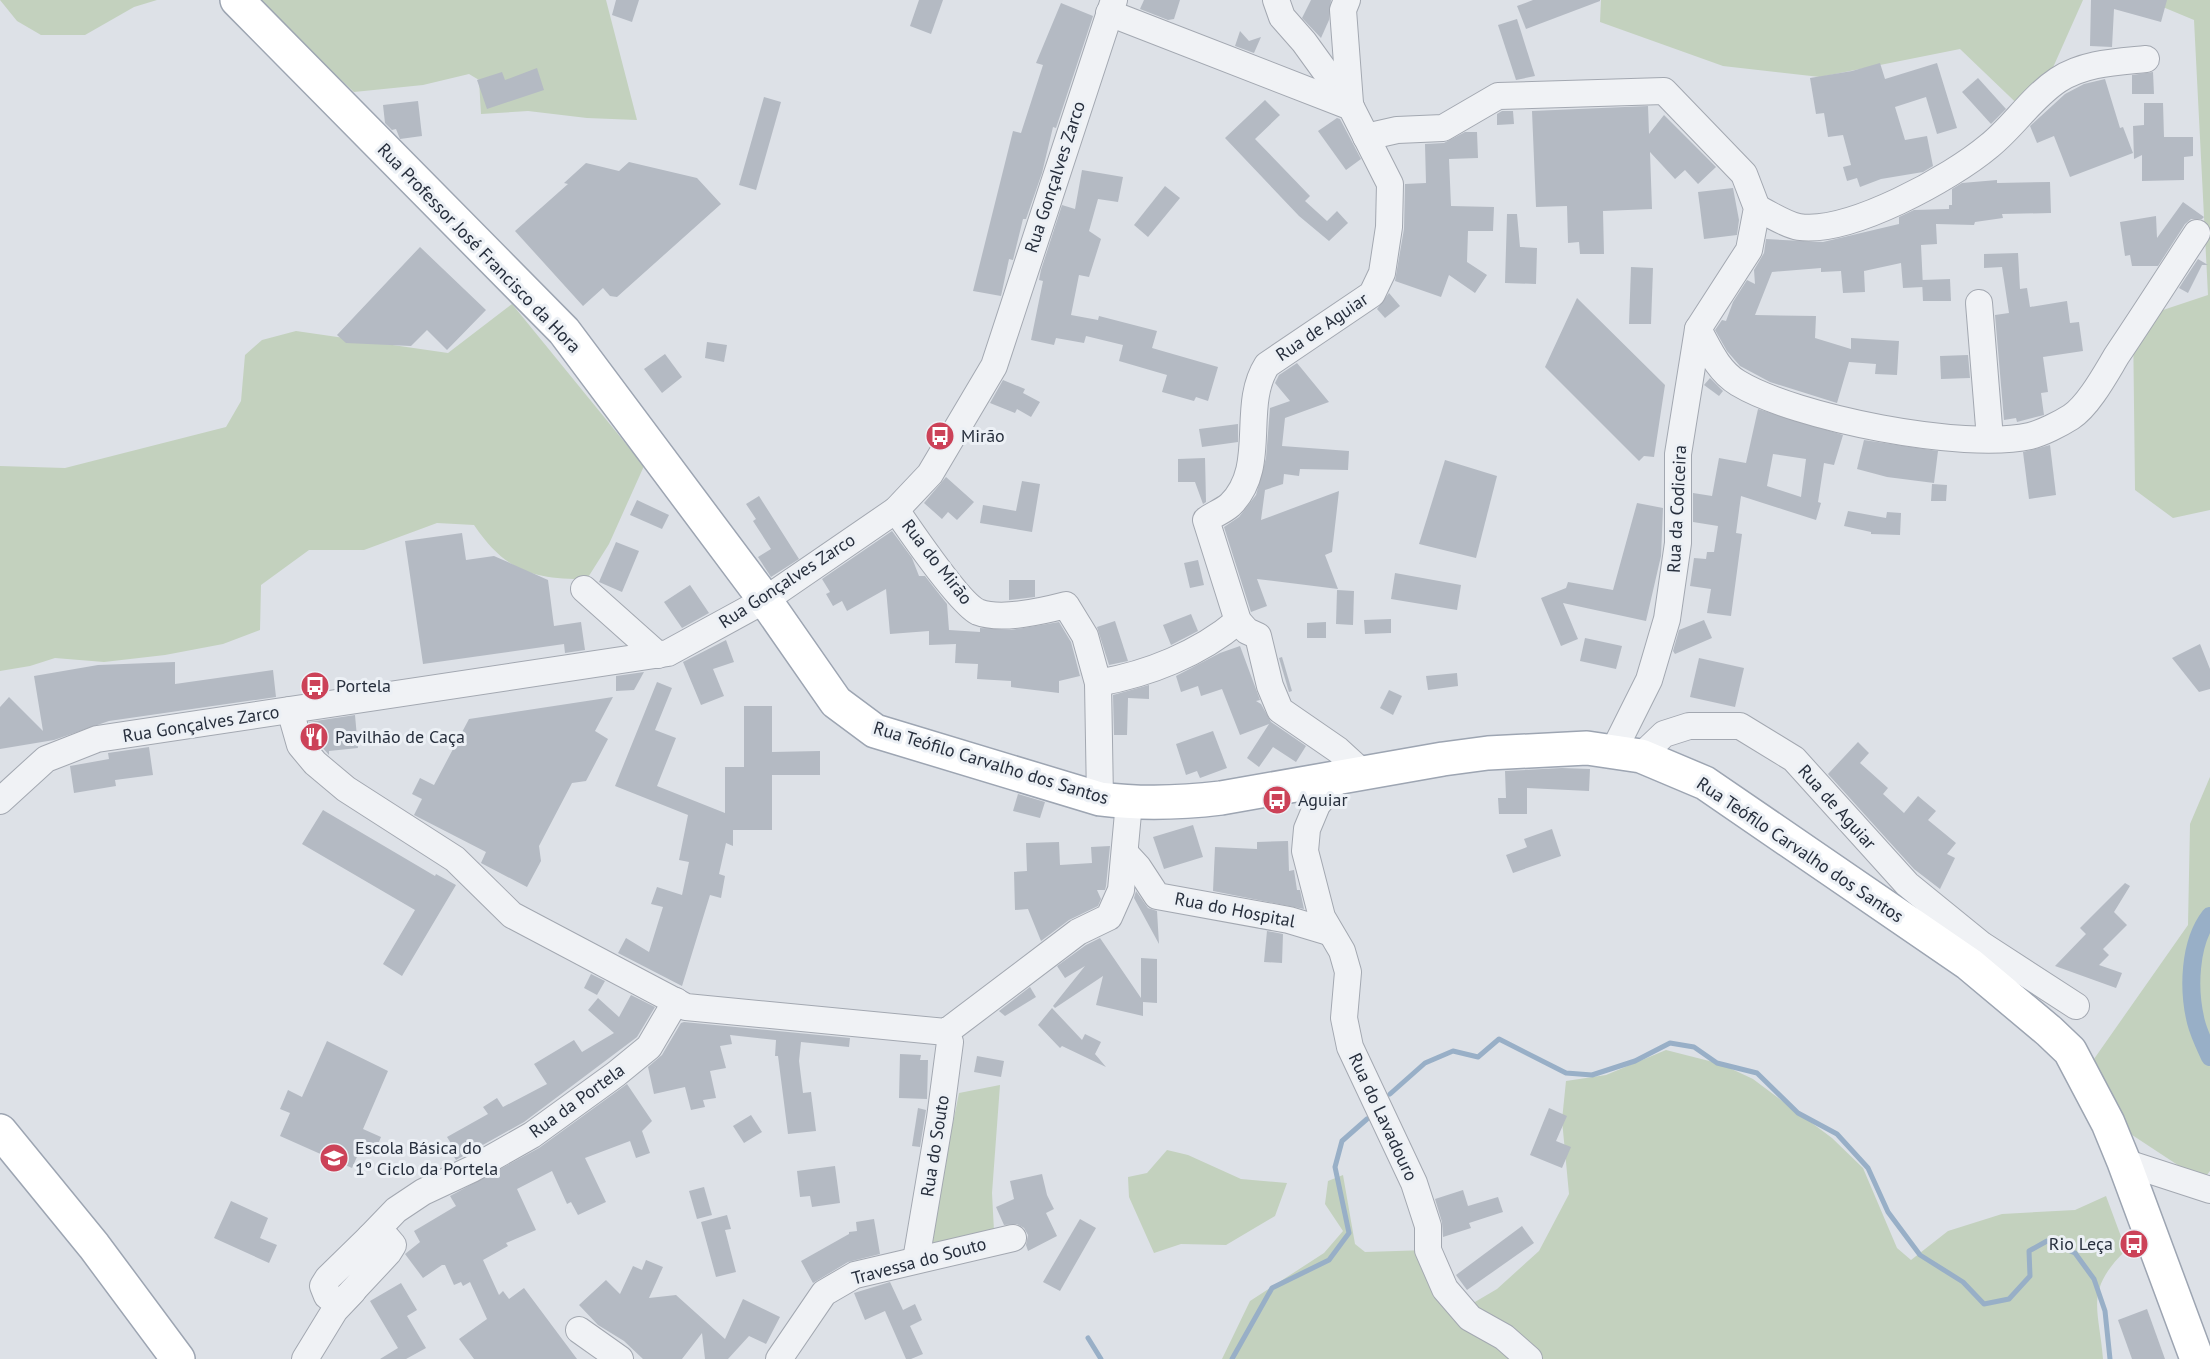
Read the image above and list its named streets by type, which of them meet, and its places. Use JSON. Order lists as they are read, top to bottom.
{
  "streets": {
    "main road": ["Rua Professor José Francisco da Hora", "Rua Teófilo Carvalho dos Santos"],
    "street": [
      "Rua Gonçalves Zarco",
      "Rua de Aguiar",
      "Rua da Codiceira",
      "Rua do Mirão",
      "Rua do Hospital",
      "Rua da Portela",
      "Rua do Lavadouro",
      "Rua do Souto",
      "Travessa do Souto"
    ]
  },
  "crossings": [
    ["Rua Gonçalves Zarco", "Rua Professor José Francisco da Hora"],
    ["Rua Gonçalves Zarco", "Rua do Mirão"],
    ["Rua Gonçalves Zarco", "Rua Teófilo Carvalho dos Santos"],
    ["Rua Professor José Francisco da Hora", "Rua Teófilo Carvalho dos Santos"],
    ["Rua de Aguiar", "Rua da Codiceira"],
    ["Rua de Aguiar", "Rua Teófilo Carvalho dos Santos"],
    ["Rua de Aguiar", "Rua do Lavadouro"],
    ["Rua da Codiceira", "Rua Teófilo Carvalho dos Santos"],
    ["Rua do Mirão", "Rua Teófilo Carvalho dos Santos"],
    ["Rua do Mirão", "Rua do Hospital"],
    ["Rua do Mirão", "Rua do Souto"],
    ["Rua Teófilo Carvalho dos Santos", "Rua do Lavadouro"],
    ["Rua do Hospital", "Rua do Lavadouro"],
    ["Rua do Souto", "Travessa do Souto"]
  ],
  "places": {
    "bus stop": [
      "Mirão",
      "Portela",
      "Aguiar",
      "Rio Leça"
    ],
    "restaurant": ["Pavilhão de Caça"],
    "school or university": ["Escola Básica do 1º Ciclo da Portela"]
  }
}
